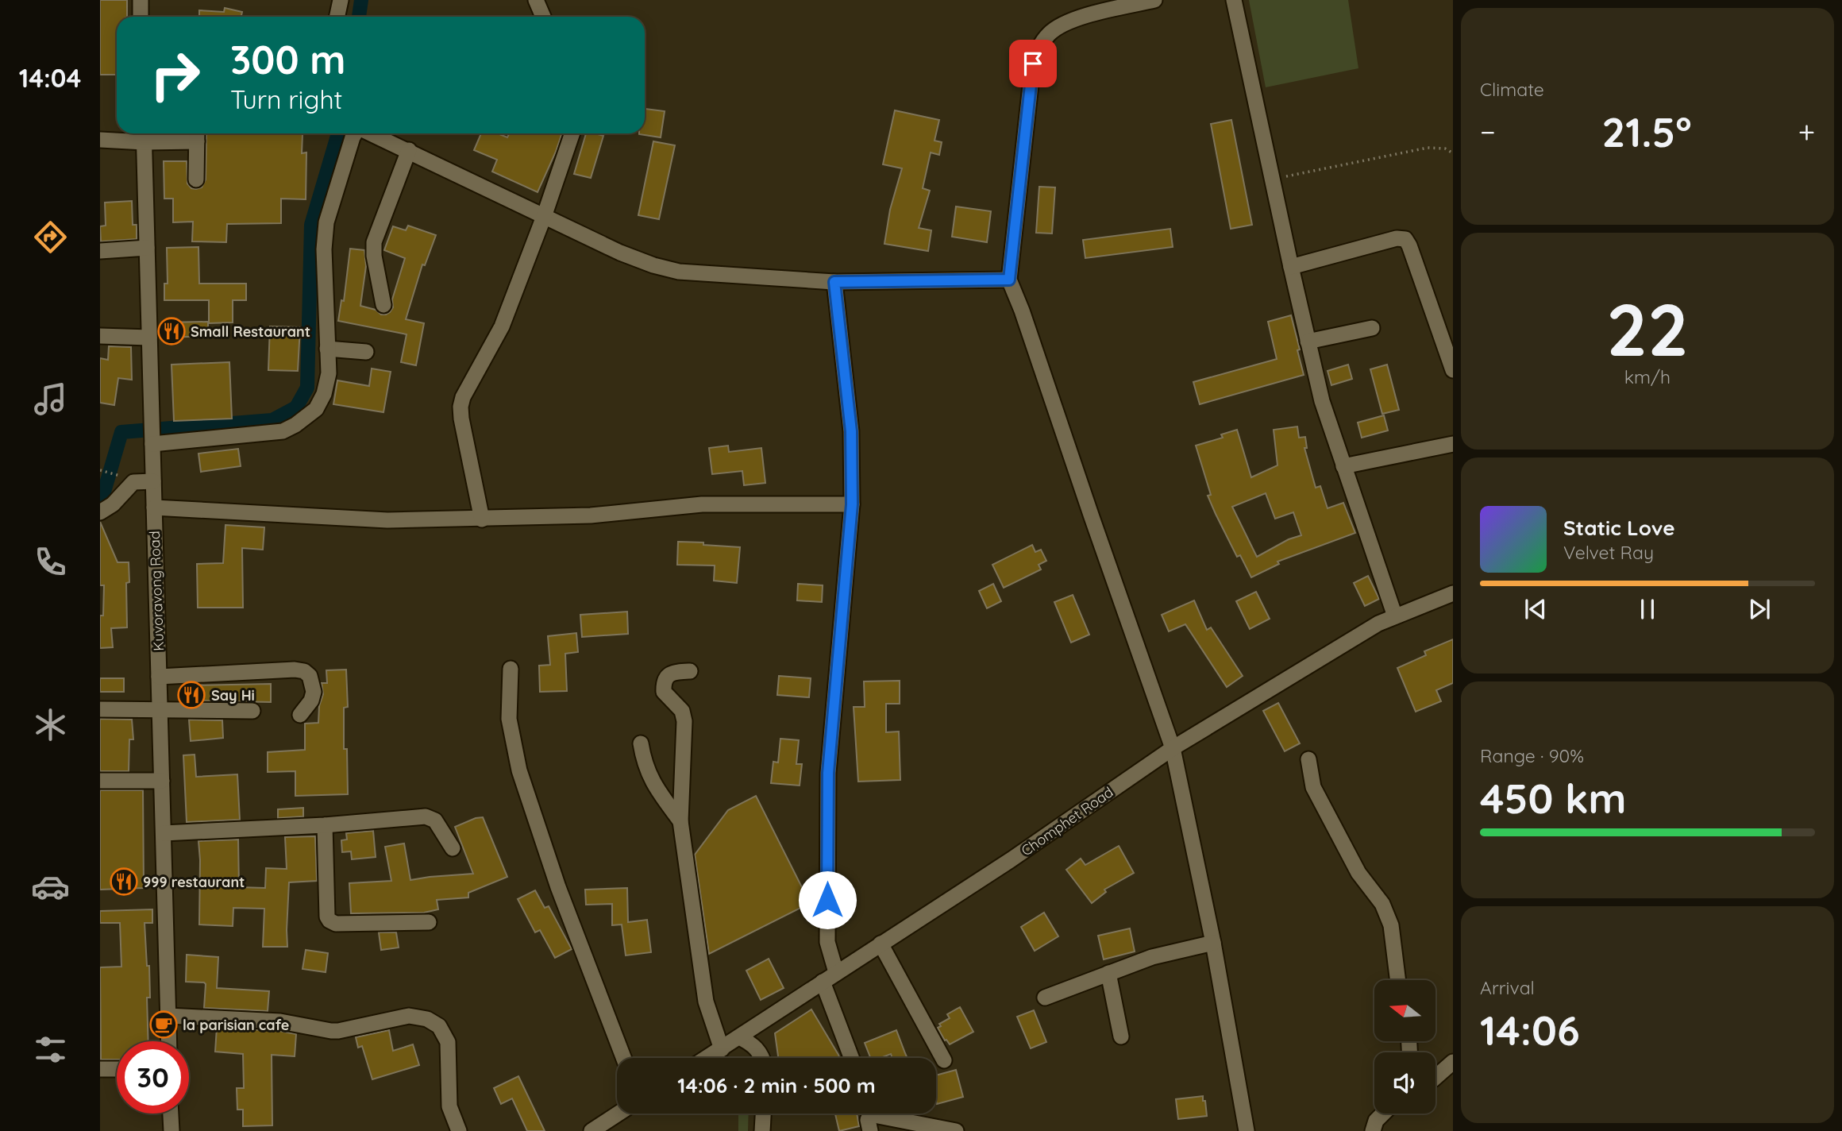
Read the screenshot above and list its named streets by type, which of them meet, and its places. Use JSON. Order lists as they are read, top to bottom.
{
  "streets": {
    "street": ["Kuvoravong Road", "Chomphet Road"]
  },
  "places": {
    "restaurant": ["Small Restaurant", "Say Hi", "999 restaurant"],
    "cafe": ["la parisian cafe"]
  },
  "north": "left",
  "page": {
    "tabs": "14:04",
    "tile": [
      "Climate",
      ["22", "km/h"],
      ["Range · 90%", "450 km"],
      ["Arrival", "14:06"]
    ],
    "turn": ["300 m", "Turn right"],
    "heat": ["−", "21.5°", "+"],
    "song": ["Static Love", "Velvet Ray"],
    "limit": "30",
    "trip": "14:06 · 2 min · 500 m"
  }
}
